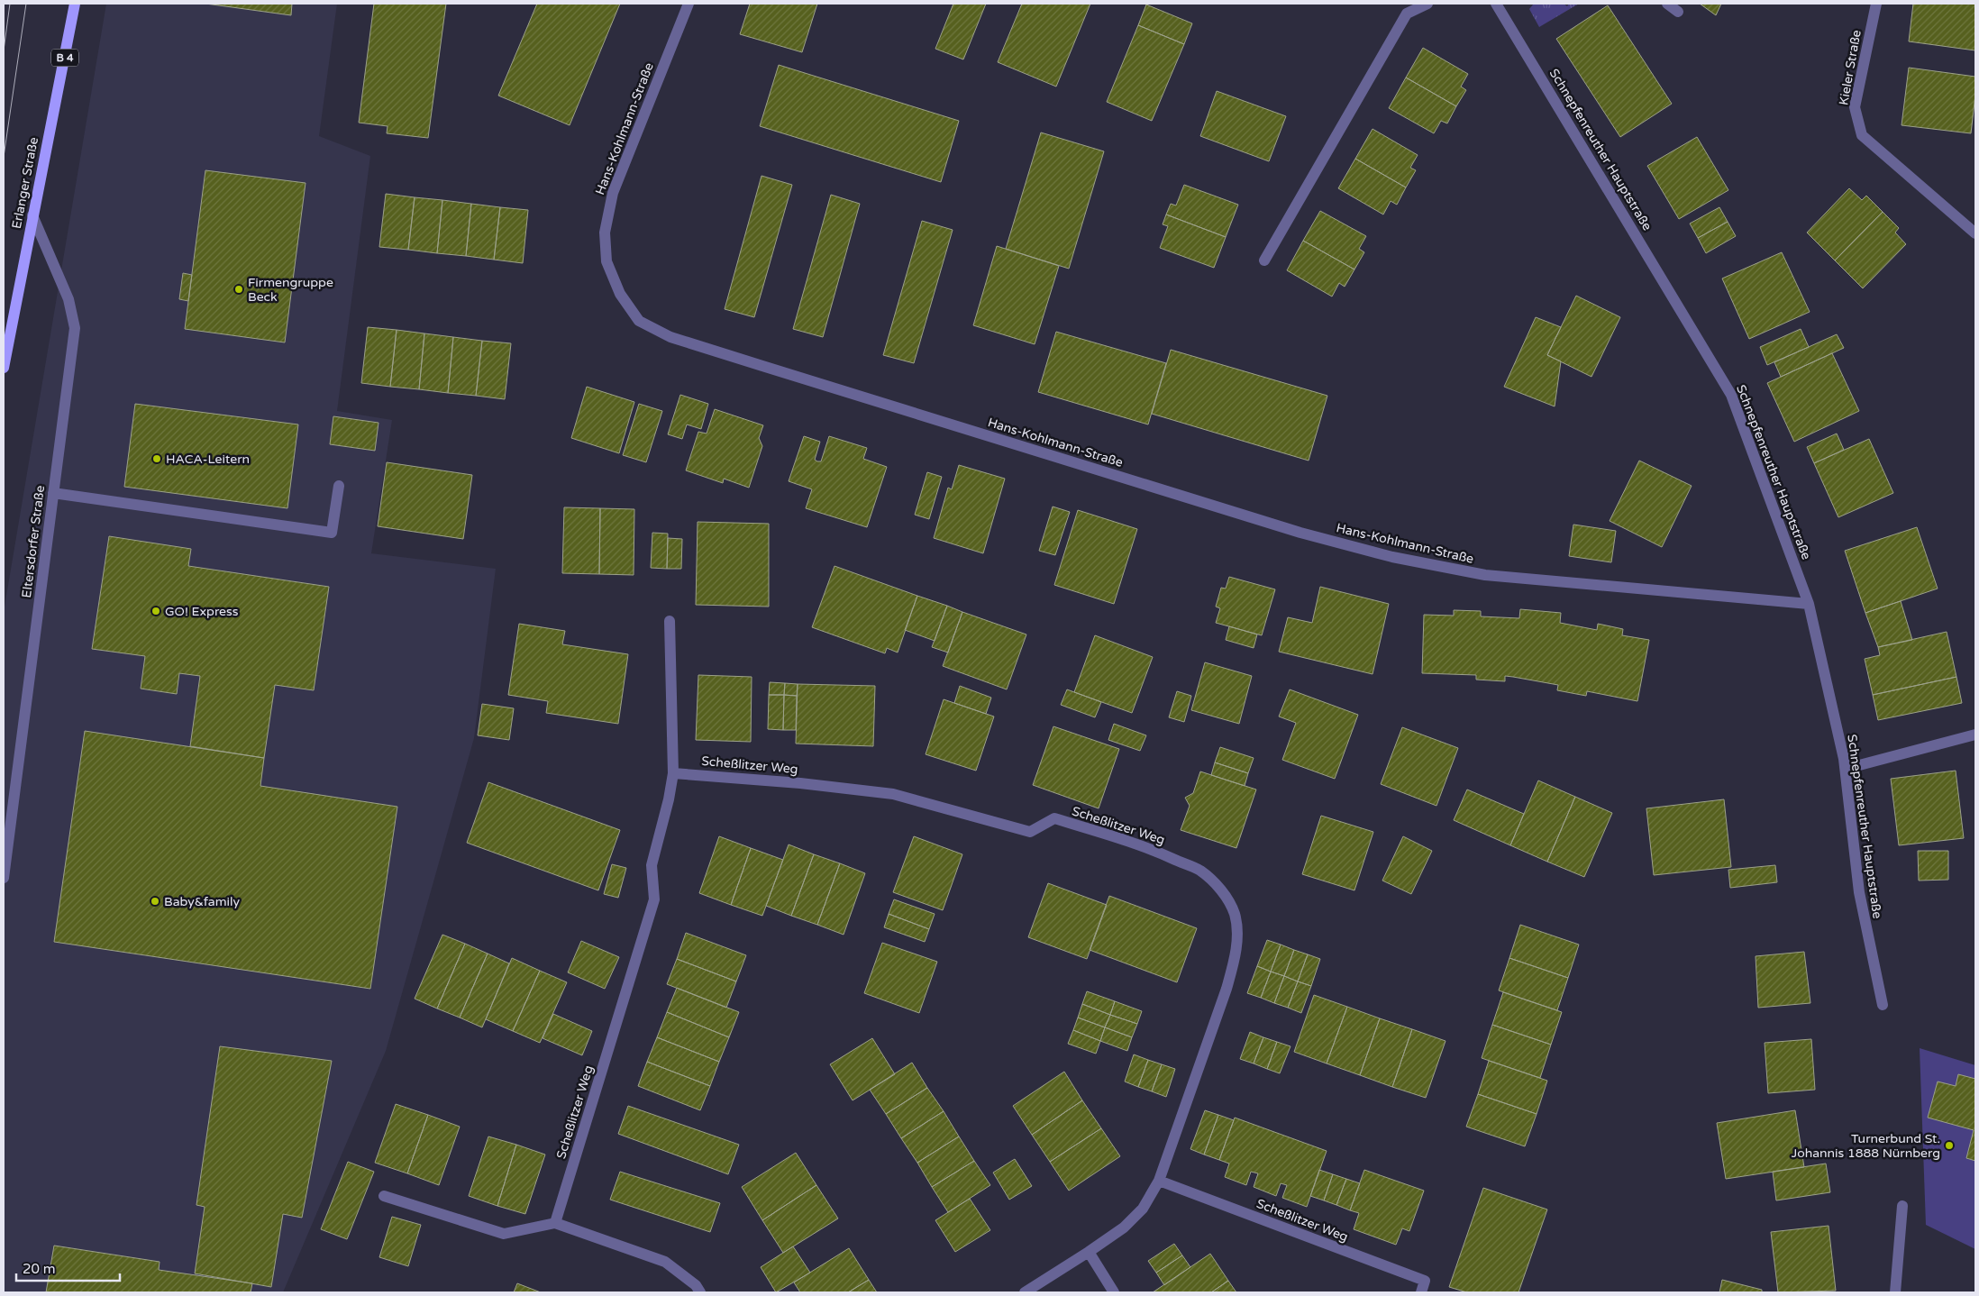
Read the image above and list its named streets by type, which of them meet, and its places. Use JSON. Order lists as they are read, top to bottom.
{
  "streets": {
    "main road": ["B 4", "Erlanger Straße"],
    "street": [
      "Kieler Straße",
      "Hans-Kohlmann-Straße",
      "Schnepfenreuther Hauptstraße",
      "Eltersdorfer Straße",
      "Scheßlitzer Weg"
    ]
  },
  "crossings": [
    ["Hans-Kohlmann-Straße", "Schnepfenreuther Hauptstraße"],
    ["Erlanger Straße", "Eltersdorfer Straße"]
  ],
  "places": [
    "Firmengruppe Beck",
    "HACA-Leitern",
    "GO! Express",
    "Baby&family",
    "Turnerbund St. Johannis 1888 Nürnberg"
  ],
  "scale_bar": "20 m"
}
